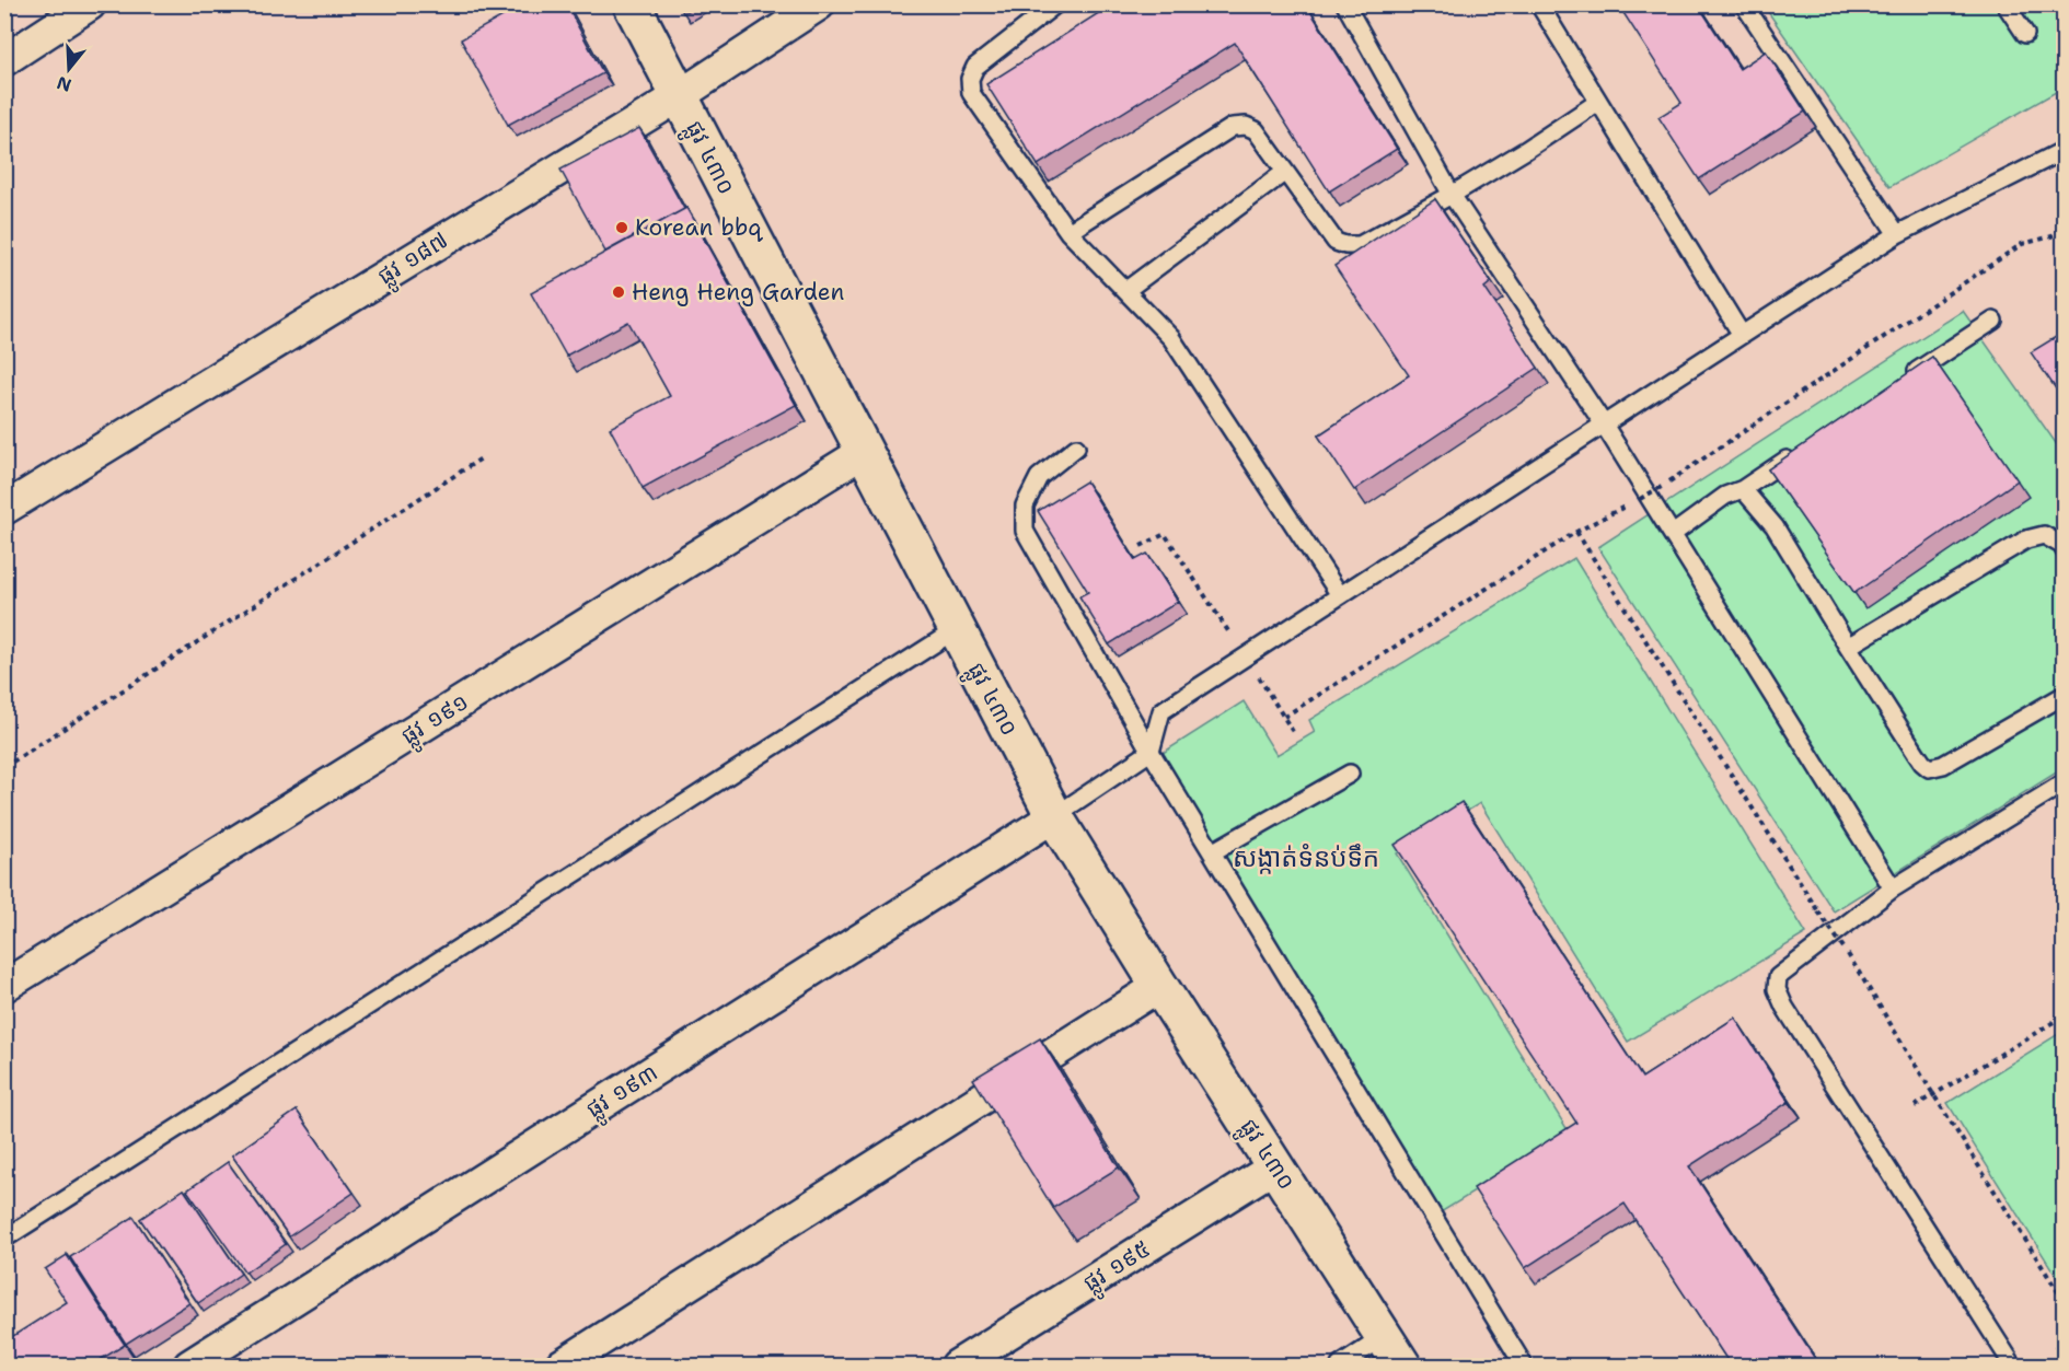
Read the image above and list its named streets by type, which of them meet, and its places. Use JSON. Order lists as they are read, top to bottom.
{
  "streets": {
    "street": [
      "ផ្លូវ ៤៣០",
      "ផ្លូវ ១៨៧",
      "ផ្លូវ ១៩១",
      "ផ្លូវ ១៩៣",
      "ផ្លូវ ១៩៥"
    ]
  },
  "crossings": [
    ["ផ្លូវ ៤៣០", "ផ្លូវ ១៨៧"],
    ["ផ្លូវ ៤៣០", "ផ្លូវ ១៩១"],
    ["ផ្លូវ ៤៣០", "ផ្លូវ ១៩៣"],
    ["ផ្លូវ ៤៣០", "ផ្លូវ ១៩៥"]
  ],
  "districts": ["សង្កាត់ទំនប់ទឹក"],
  "places": ["Korean bbq", "Heng Heng Garden"],
  "north": "bottom"
}
